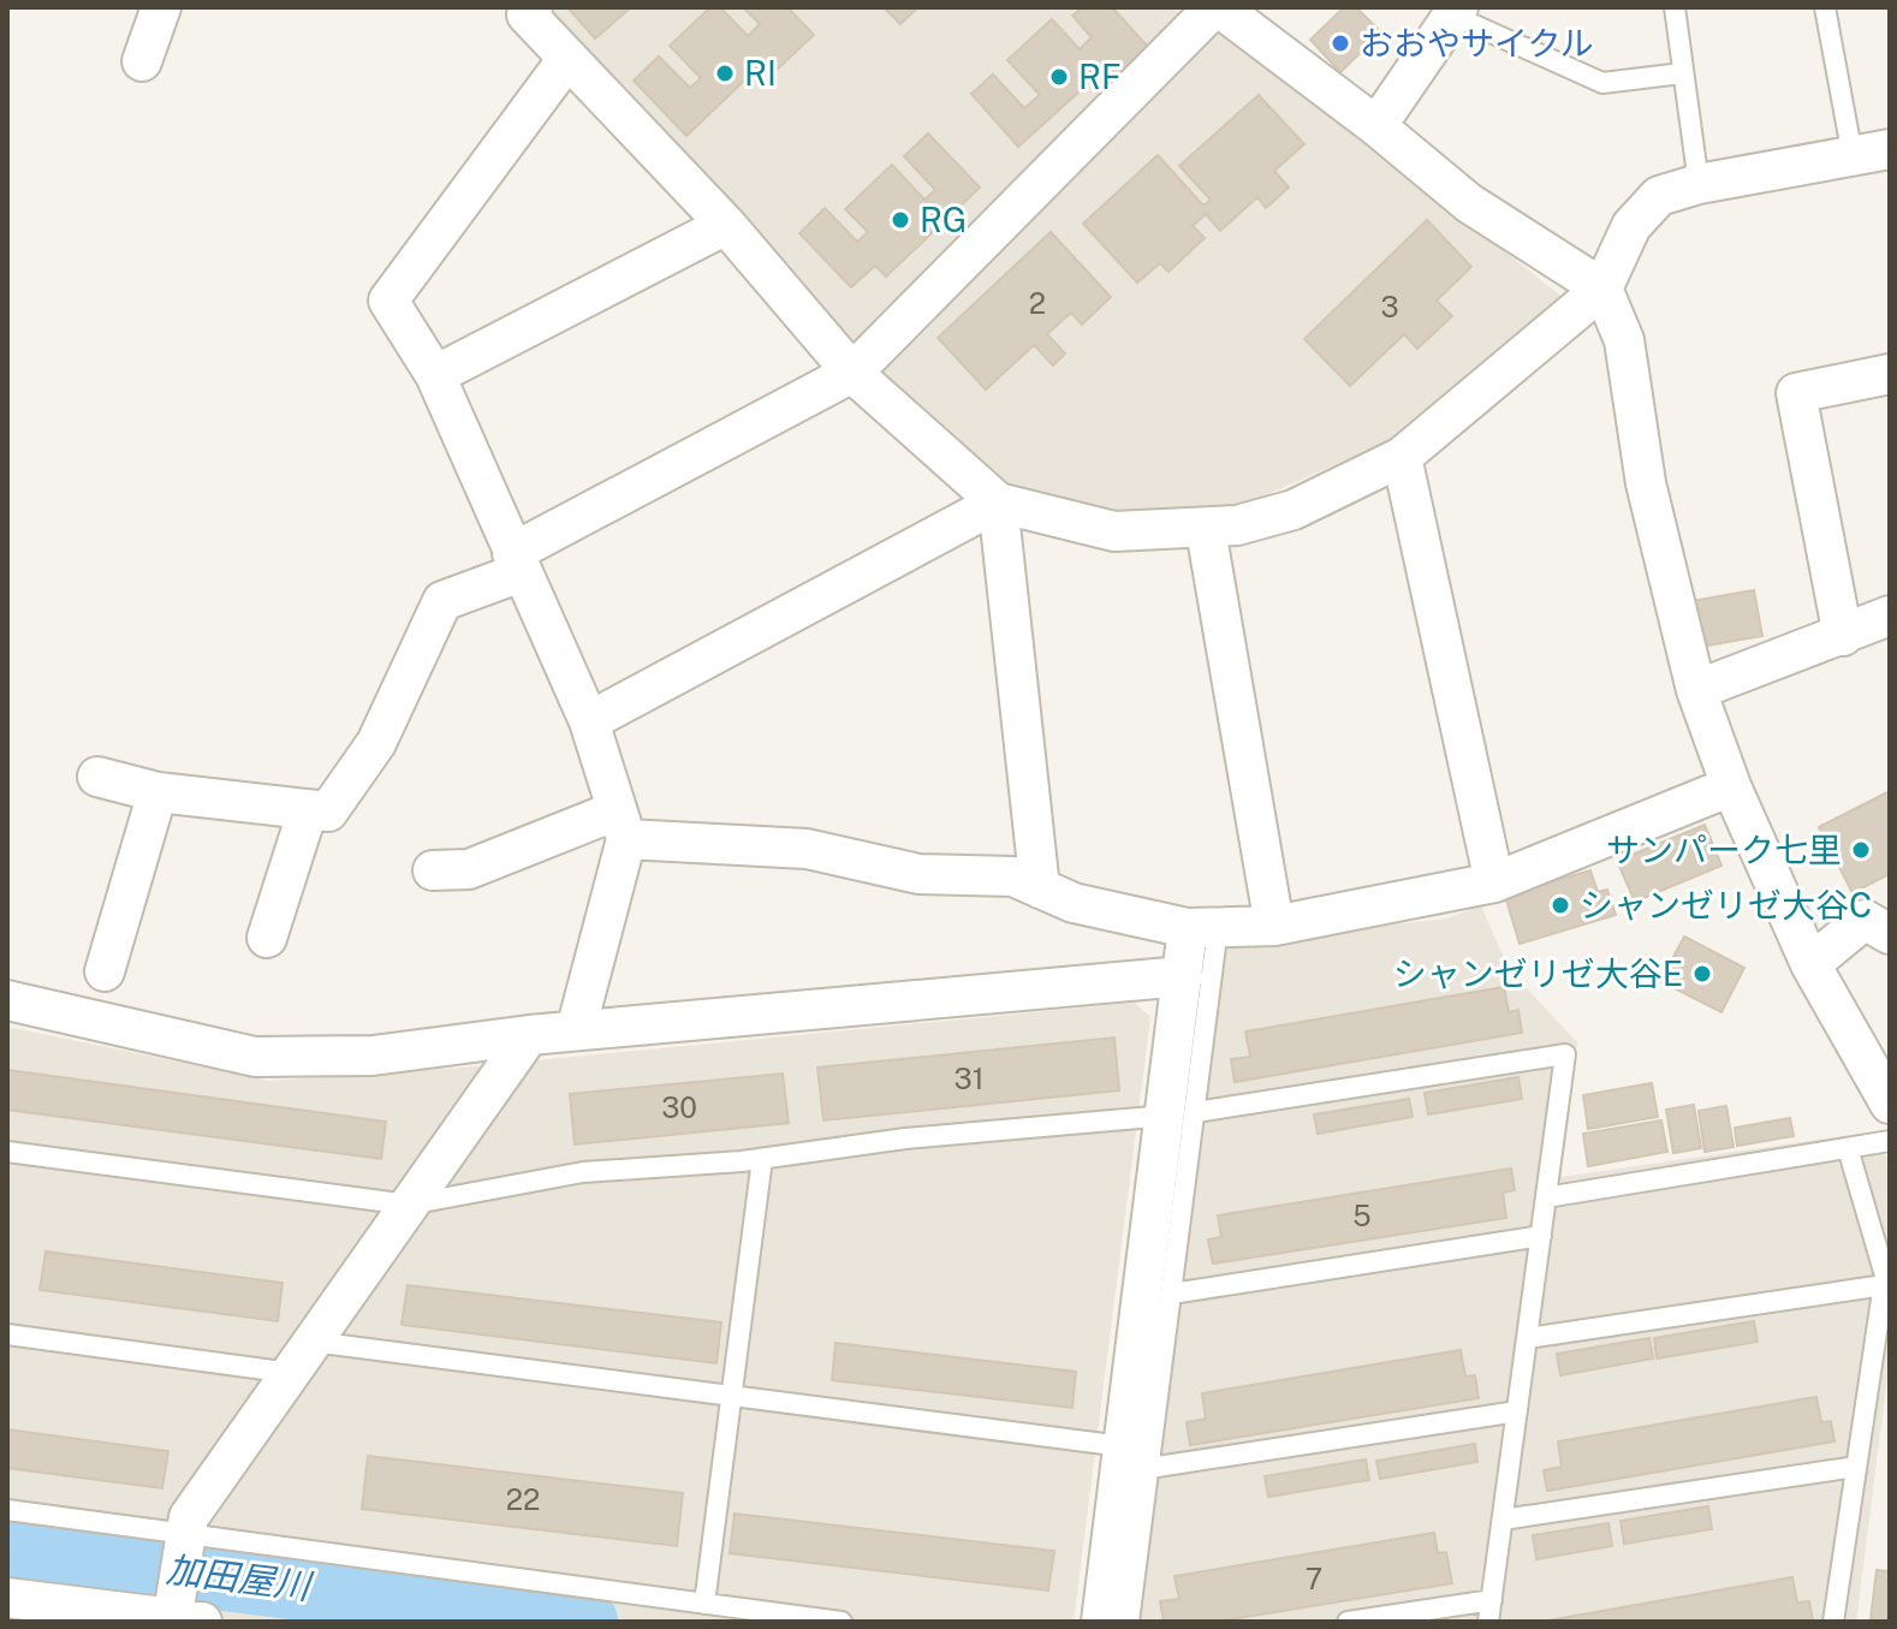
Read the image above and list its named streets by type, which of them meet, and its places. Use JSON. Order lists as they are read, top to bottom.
{
  "water": ["加田屋川"],
  "places": [
    "おおやサイクル",
    "RI",
    "RF",
    "RG",
    "サンパーク七里",
    "シャンゼリゼ大谷C",
    "シャンゼリゼ大谷E"
  ],
  "house_numbers": [
    "2",
    "3",
    "31",
    "30",
    "5",
    "22",
    "7"
  ]
}
